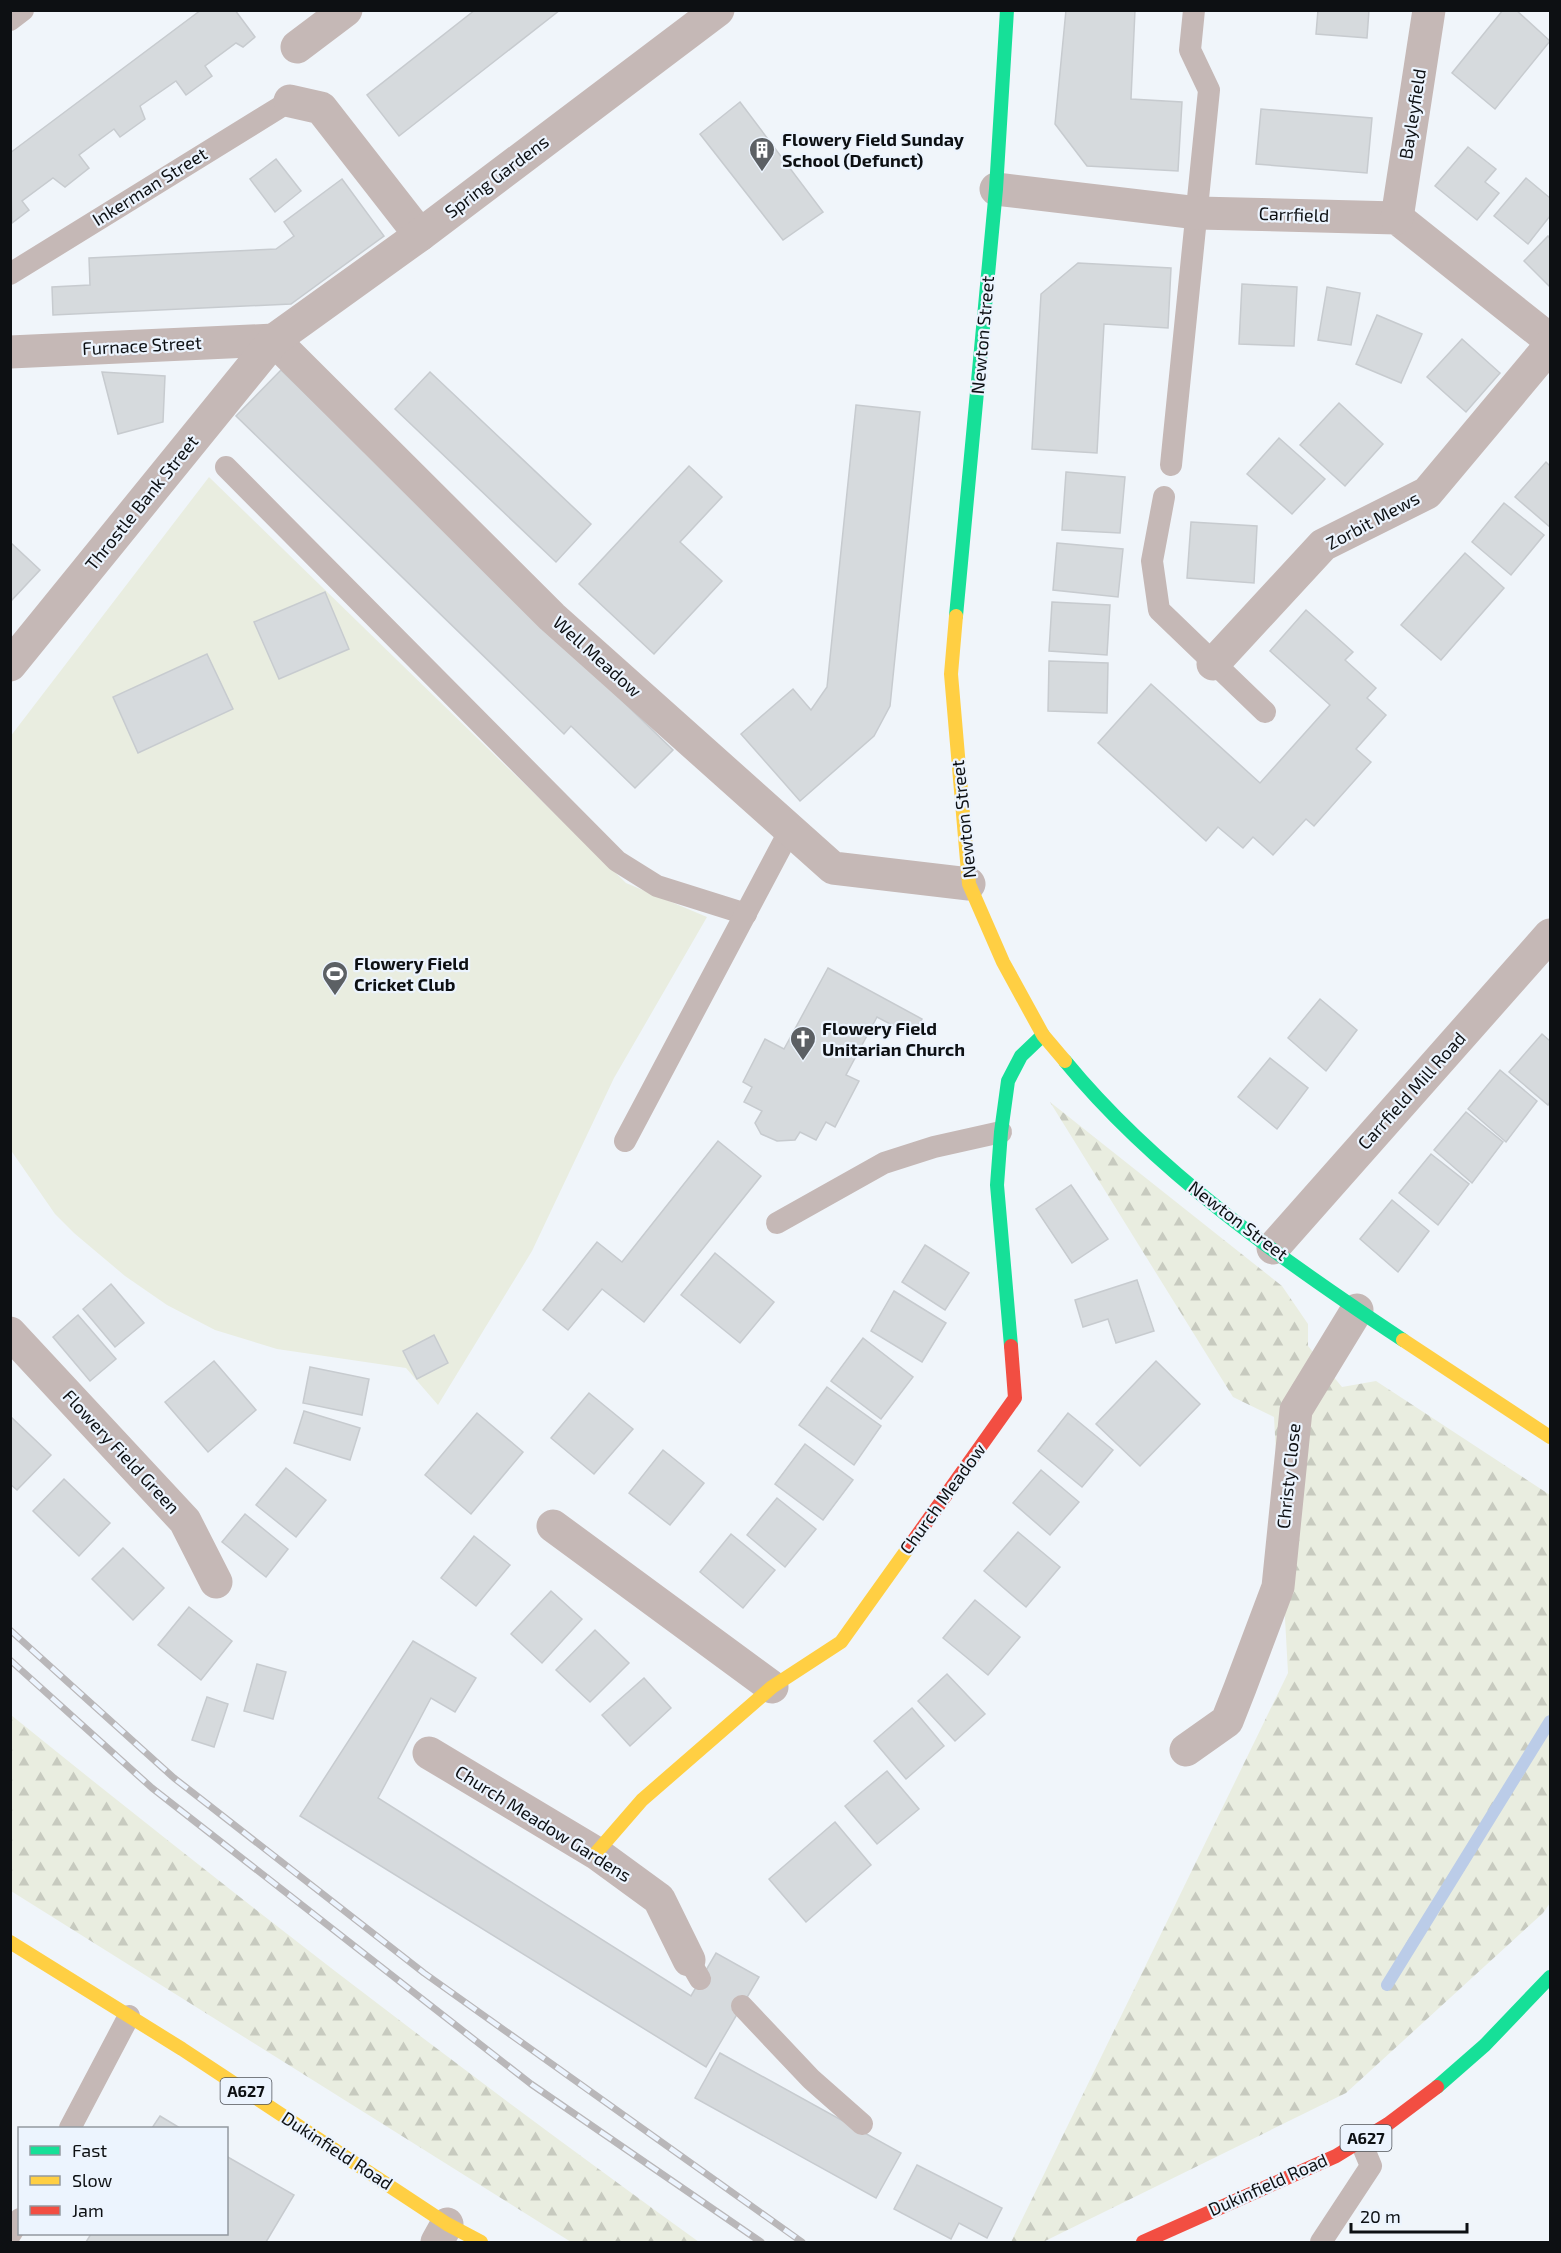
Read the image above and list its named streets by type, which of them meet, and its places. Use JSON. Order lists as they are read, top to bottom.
{
  "streets": {
    "main road": [
      "Newton Street",
      "Church Meadow",
      "A627",
      "Dukinfield Road"
    ],
    "street": [
      "Bayleyfield",
      "Spring Gardens",
      "Carrfield",
      "Furnace Street",
      "Throstle Bank Street",
      "Zorbit Mews",
      "Well Meadow",
      "Carrfield Mill Road",
      "Flowery Field Green",
      "Christy Close",
      "Church Meadow Gardens"
    ],
    "lane": ["Inkerman Street"]
  },
  "crossings": [
    ["Bayleyfield", "Carrfield"],
    ["Spring Gardens", "Furnace Street"],
    ["Spring Gardens", "Throstle Bank Street"],
    ["Spring Gardens", "Well Meadow"],
    ["Carrfield", "Newton Street"],
    ["Newton Street", "Well Meadow"],
    ["Newton Street", "Carrfield Mill Road"],
    ["Newton Street", "Christy Close"],
    ["Newton Street", "Church Meadow"],
    ["Furnace Street", "Throstle Bank Street"],
    ["Furnace Street", "Well Meadow"],
    ["Throstle Bank Street", "Well Meadow"],
    ["Church Meadow", "Church Meadow Gardens"]
  ],
  "places": {
    "building": ["Flowery Field Sunday School (Defunct)"],
    "sports": ["Flowery Field Cricket Club"],
    "church": ["Flowery Field Unitarian Church"]
  },
  "legend": ["Fast", "Slow", "Jam"],
  "scale_bar": "20 m"
}
